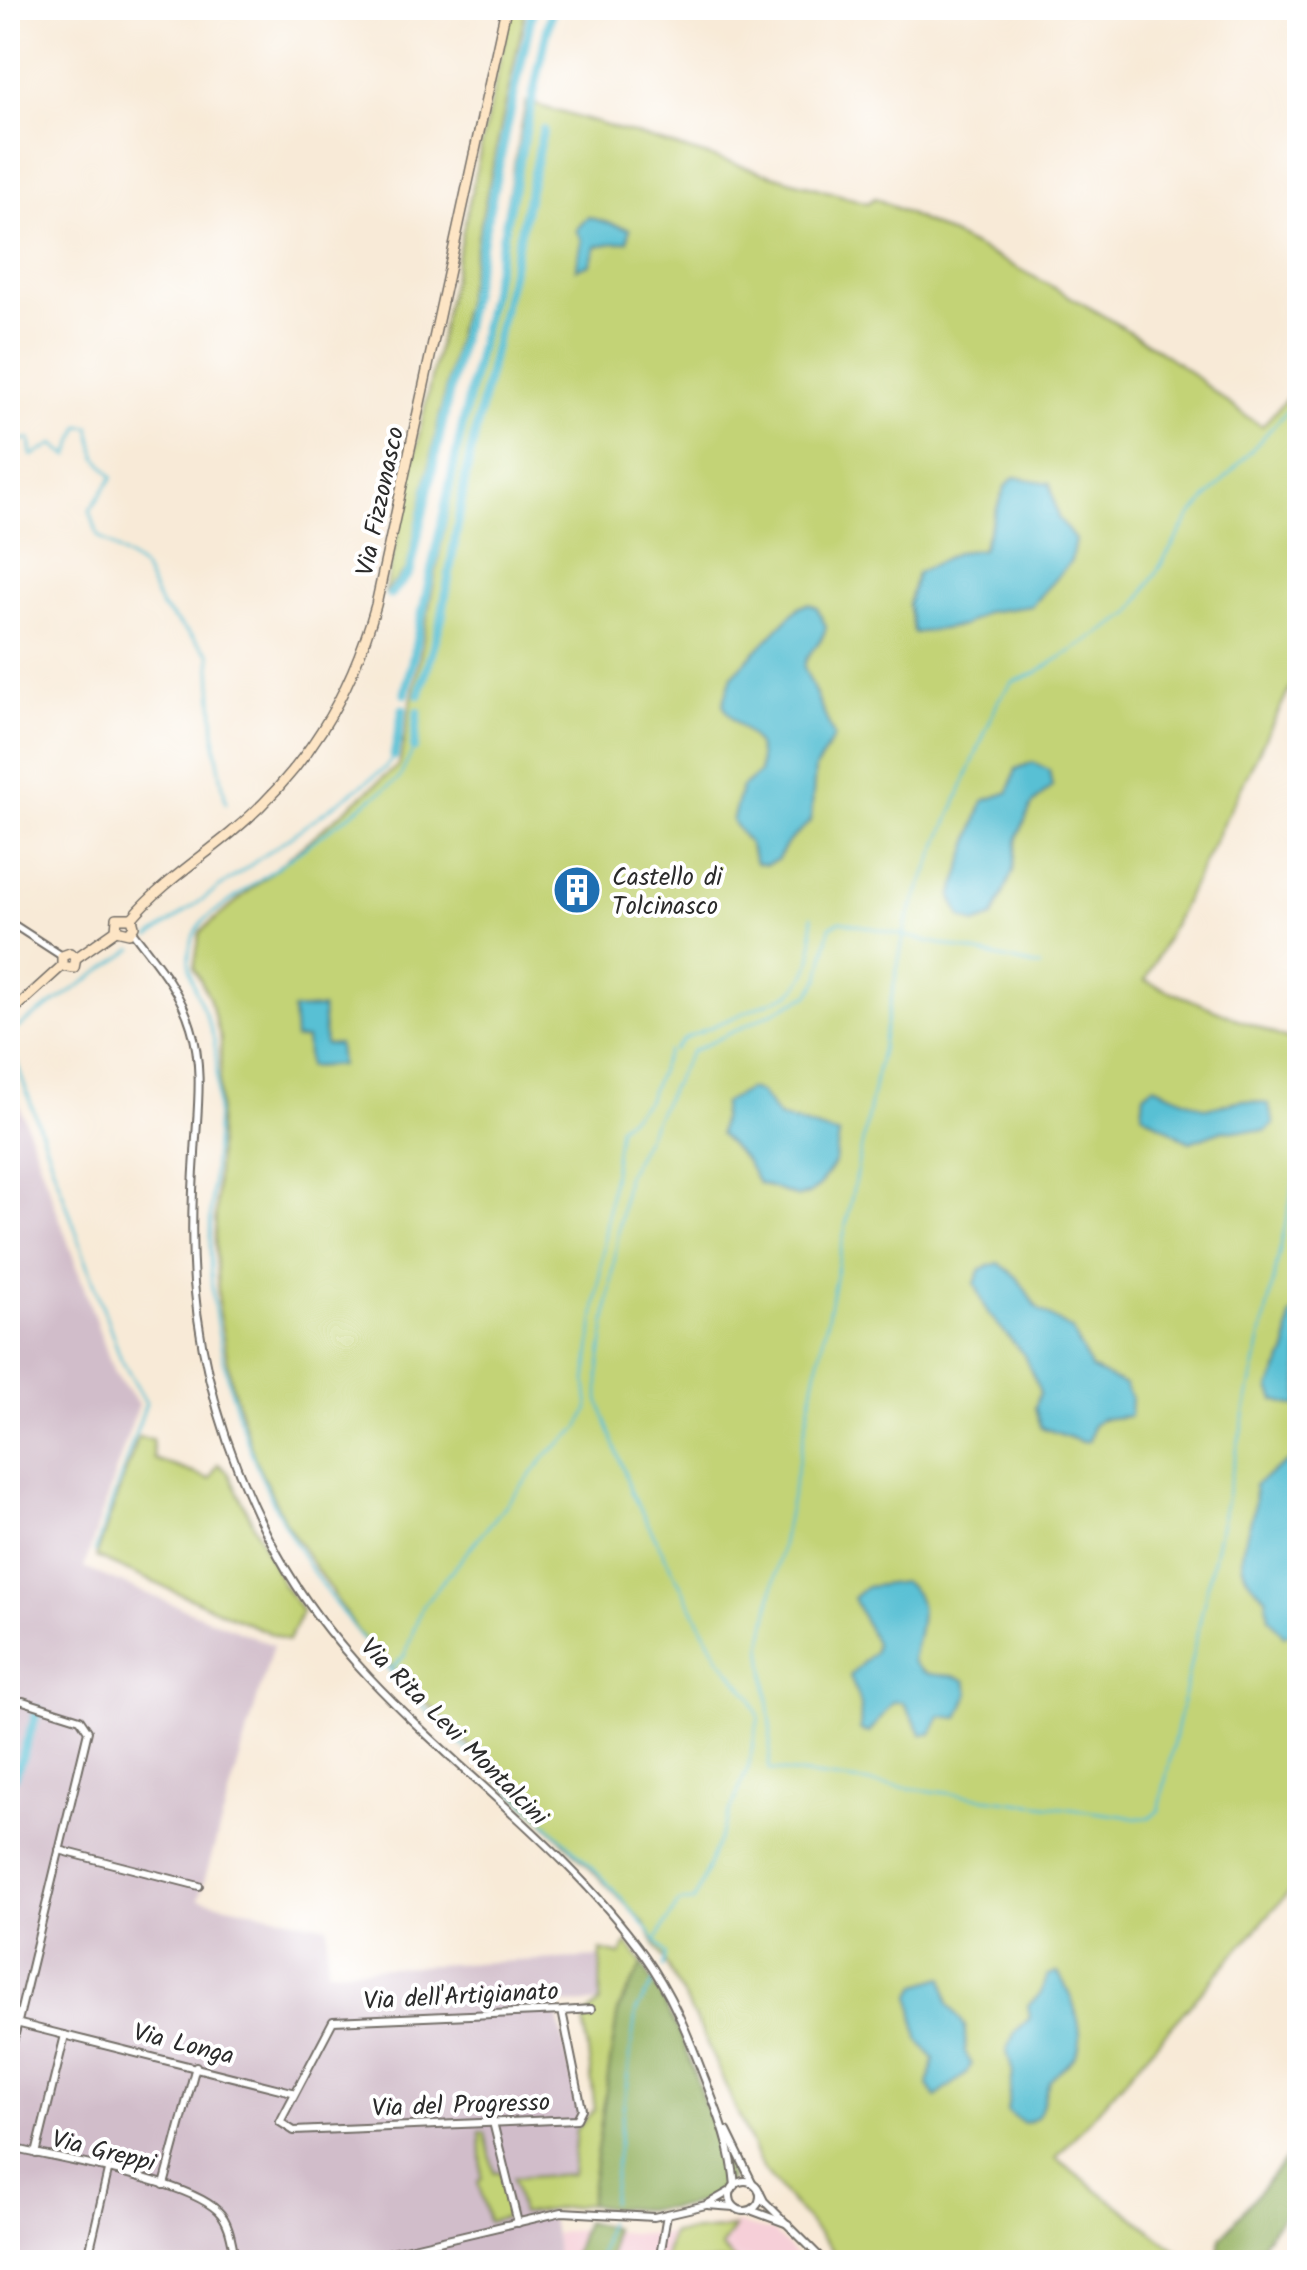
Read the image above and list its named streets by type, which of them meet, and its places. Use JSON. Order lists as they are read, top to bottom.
{
  "streets": {
    "main road": ["Via Fizzonasco"],
    "street": [
      "Via Rita Levi Montalcini",
      "Via dell'Artigianato",
      "Via Longa",
      "Via del Progresso",
      "Via Greppi"
    ]
  },
  "crossings": [
    ["Via dell'Artigianato", "Via Longa"],
    ["Via dell'Artigianato", "Via del Progresso"],
    ["Via Longa", "Via del Progresso"]
  ],
  "places": {
    "building": ["Castello di Tolcinasco"]
  }
}
